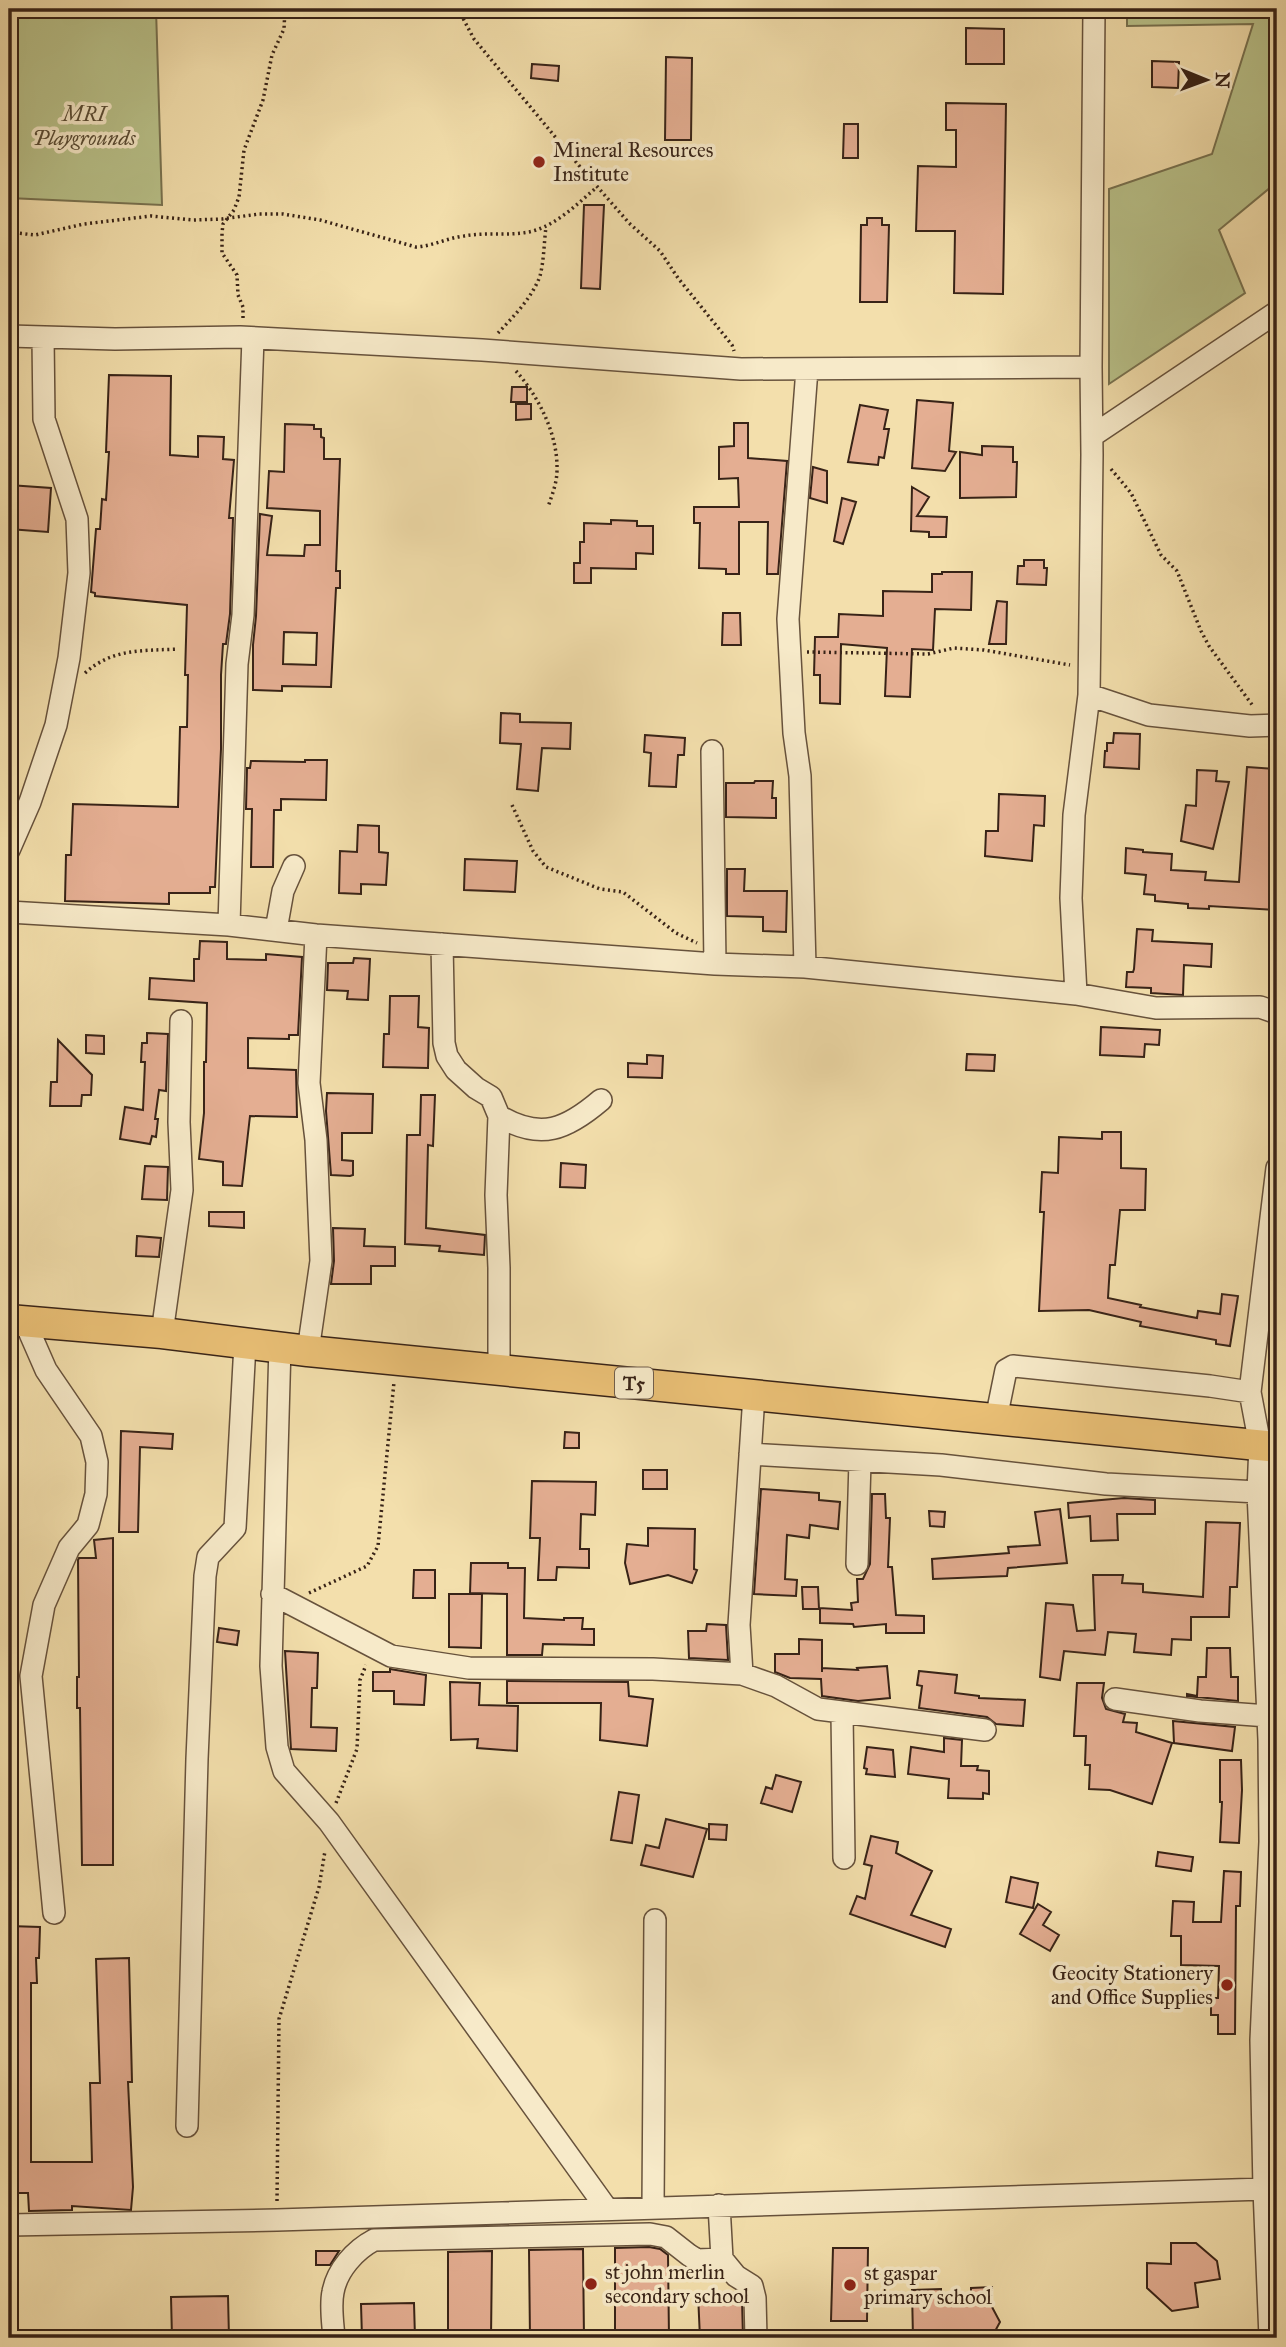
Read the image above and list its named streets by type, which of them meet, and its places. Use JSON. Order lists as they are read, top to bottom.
{
  "streets": {
    "highway": ["T5"]
  },
  "parks": ["MRI Playgrounds"],
  "places": [
    "Mineral Resources Institute",
    "Geocity Stationery and Office Supplies",
    "st john merlin secondary school",
    "st gaspar primary school"
  ],
  "north": "right"
}
